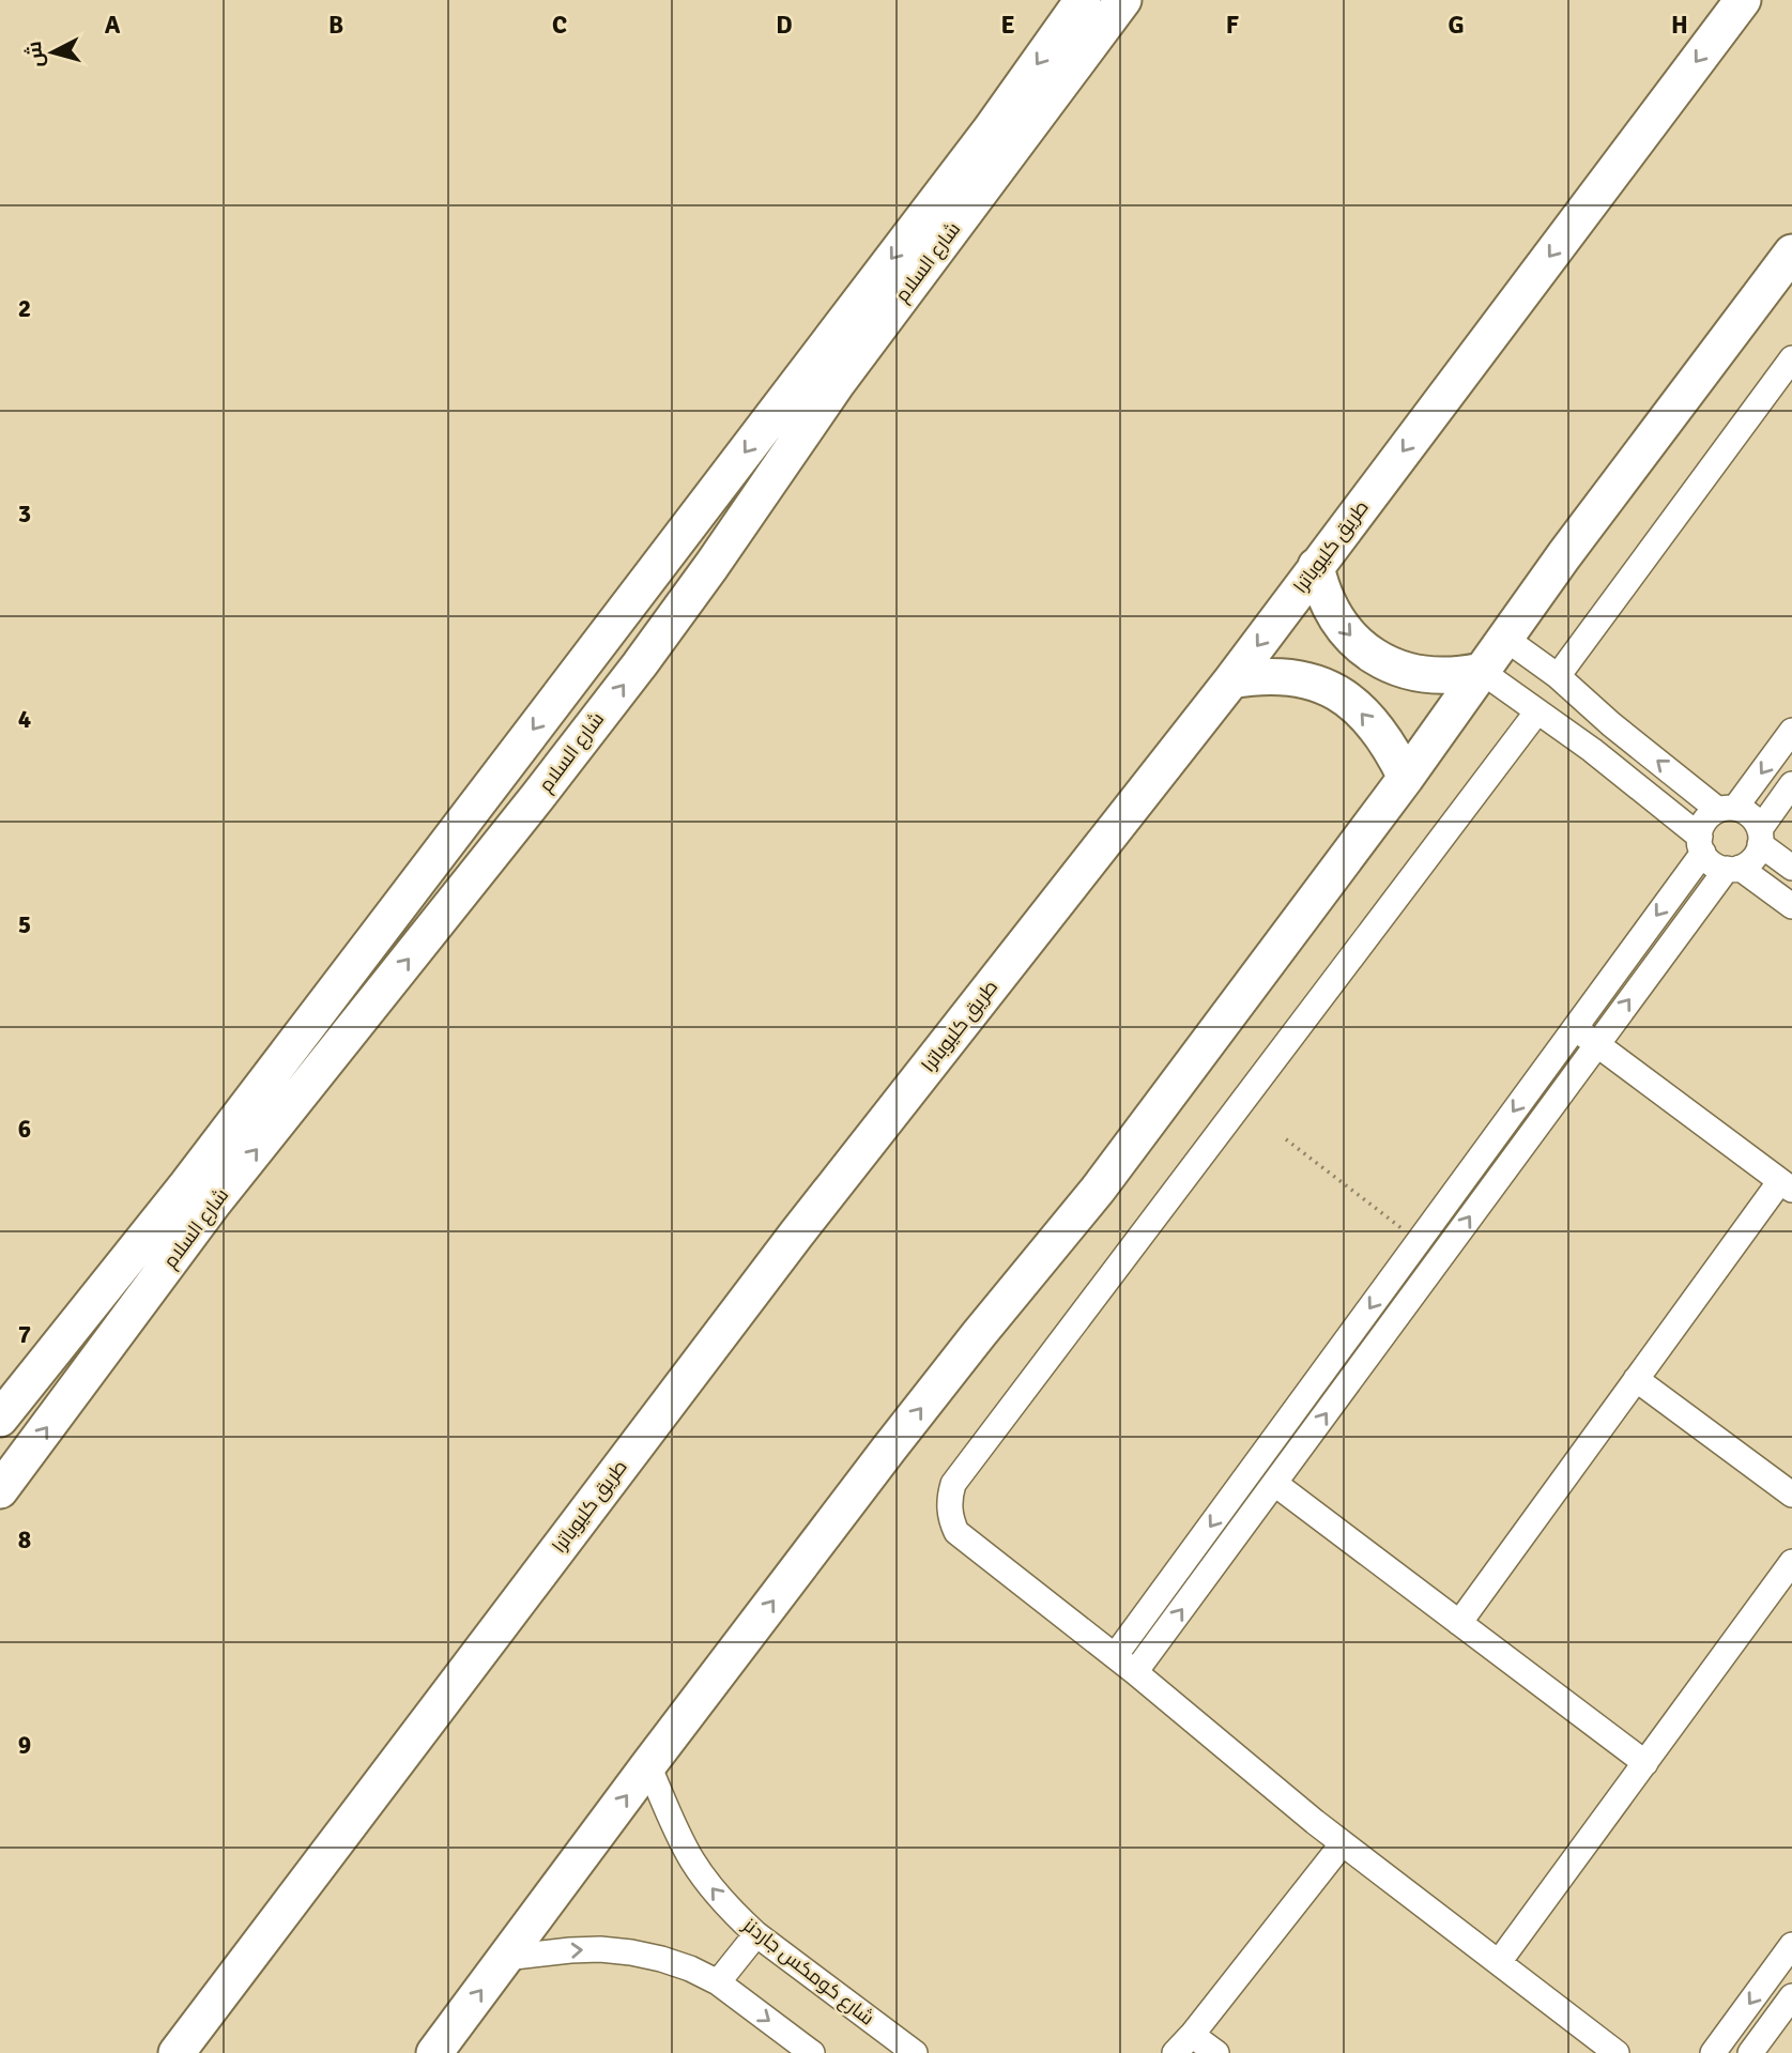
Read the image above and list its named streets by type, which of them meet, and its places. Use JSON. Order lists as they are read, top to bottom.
{
  "streets": {
    "main road": ["شارع السلام", "طريق كليوباترا"],
    "street": ["شارع كومكس جاردنز"]
  },
  "one_way": ["شارع كومكس جاردنز"],
  "north": "left",
  "grid": {
    "columns": [
      "A",
      "B",
      "C",
      "D",
      "E",
      "F",
      "G",
      "H"
    ],
    "rows": [
      "2",
      "3",
      "4",
      "5",
      "6",
      "7",
      "8",
      "9"
    ]
  }
}
